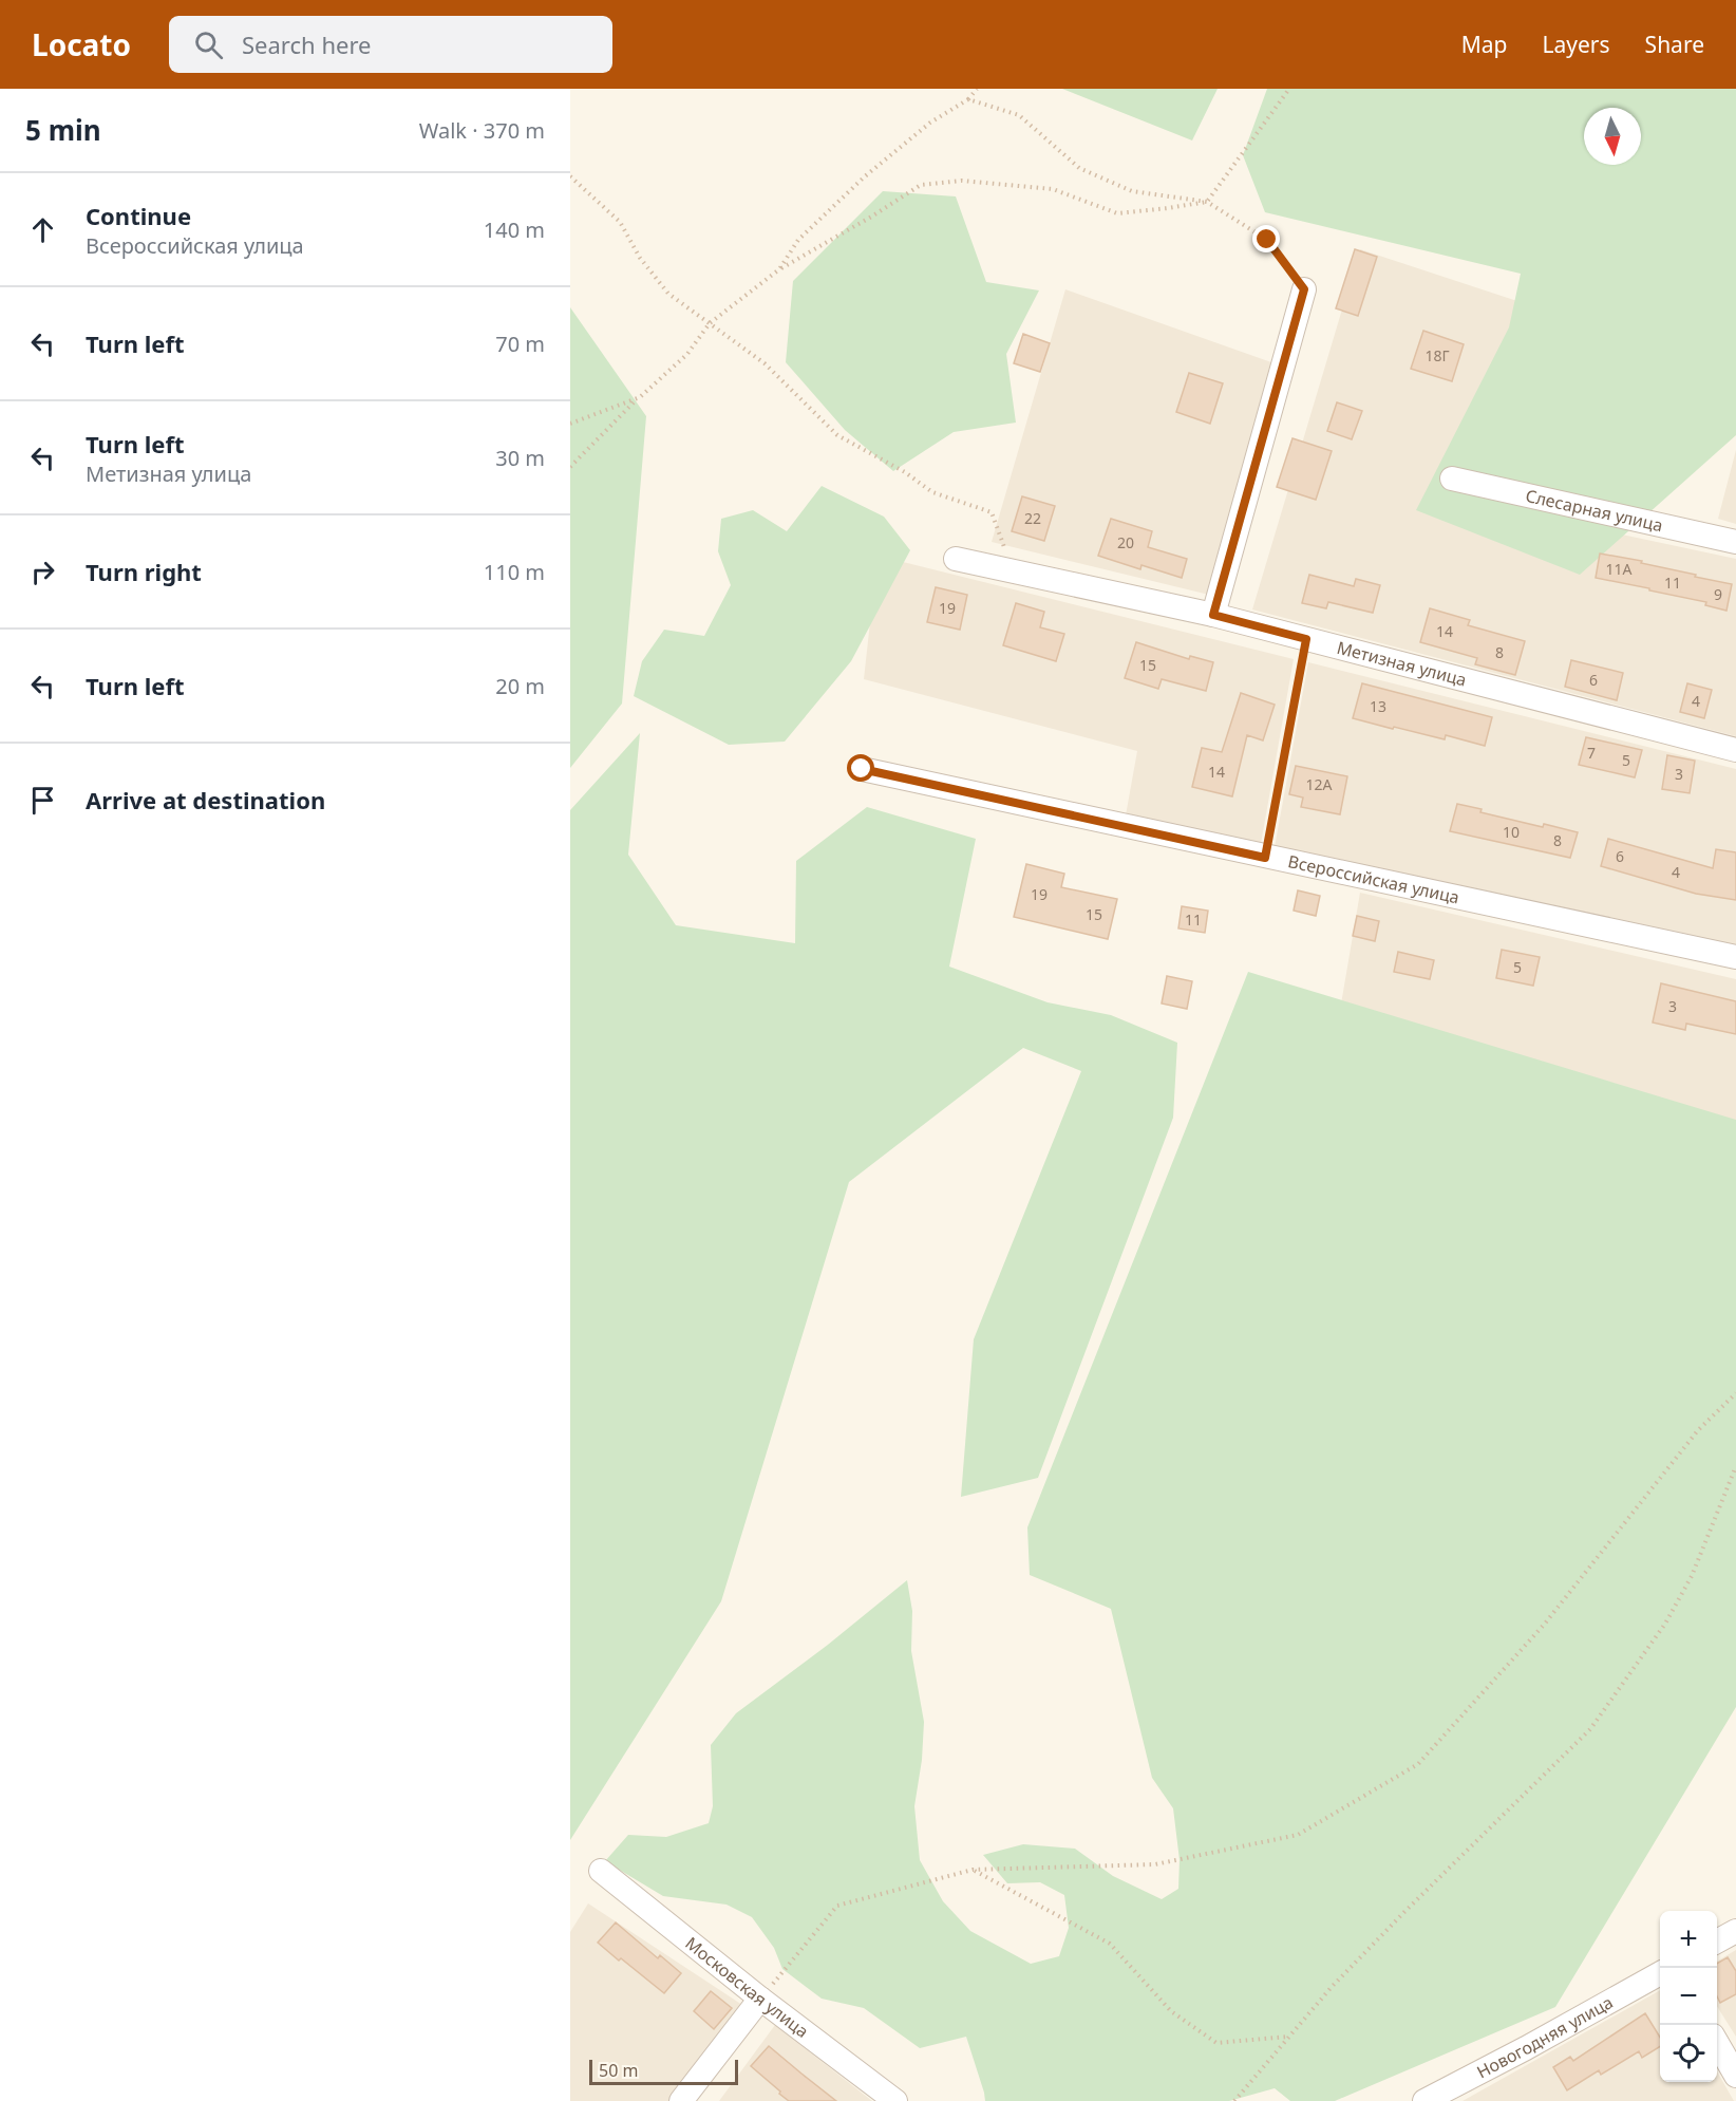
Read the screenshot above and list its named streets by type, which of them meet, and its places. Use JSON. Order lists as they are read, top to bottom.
{
  "streets": {
    "street": [
      "Слесарная улица",
      "Метизная улица",
      "Всероссийская улица",
      "Московская улица",
      "Новогодняя улица"
    ]
  },
  "house_numbers": [
    "18Г",
    "22",
    "20",
    "11А",
    "11",
    "9",
    "19",
    "14",
    "8",
    "15",
    "6",
    "4",
    "13",
    "7",
    "5",
    "14",
    "3",
    "12А",
    "10",
    "8",
    "6",
    "4",
    "19",
    "15",
    "11",
    "5",
    "3"
  ],
  "scale_bar": "50 m",
  "north": "bottom",
  "page": {
    "header": "Locato",
    "search": "Search here",
    "nav": ["Map", "Layers", "Share"],
    "heading": ["5 min", "Walk · 370 m"],
    "list": [
      ["Continue", "Всероссийская улица", "140 m"],
      ["Turn left", "70 m"],
      ["Turn left", "Метизная улица", "30 m"],
      ["Turn right", "110 m"],
      ["Turn left", "20 m"],
      "Arrive at destination"
    ],
    "map_buttons": ["+", "−"],
    "scale": "50 m"
  }
}
